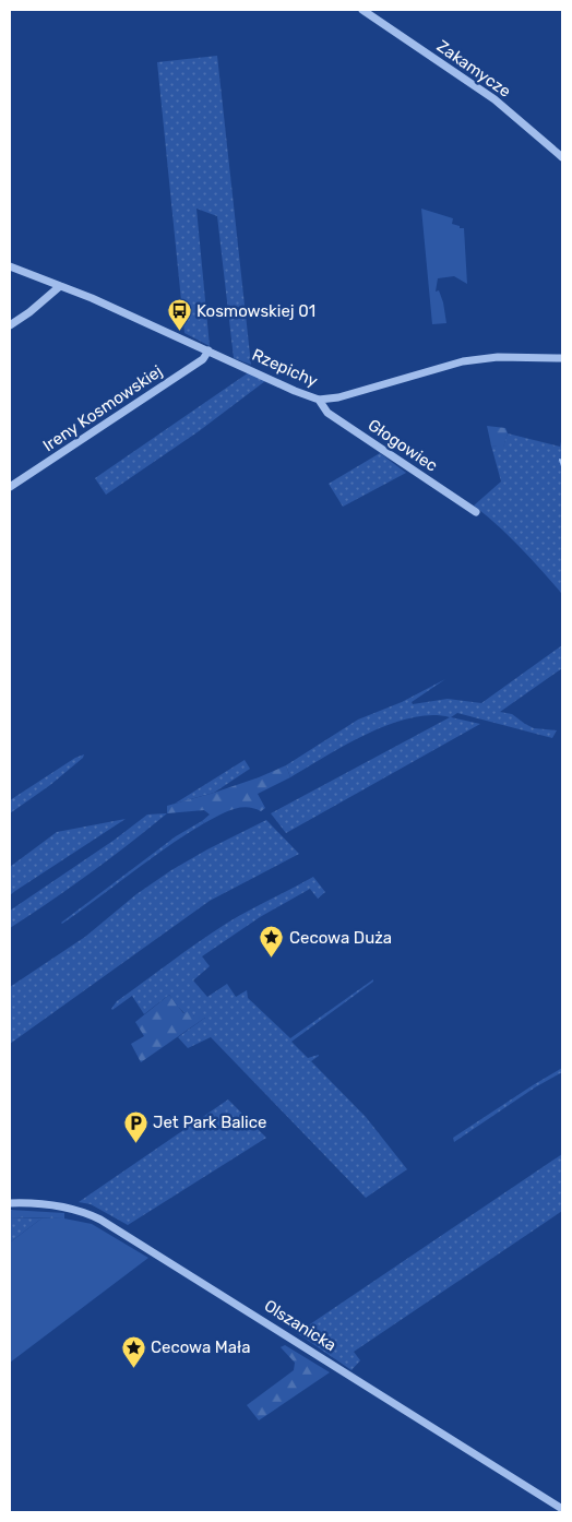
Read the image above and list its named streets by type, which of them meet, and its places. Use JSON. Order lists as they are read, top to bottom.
{
  "streets": {
    "street": [
      "Zakamycze",
      "Rzepichy",
      "Ireny Kosmowskiej",
      "Głogowiec",
      "Olszanicka"
    ]
  },
  "crossings": [
    ["Rzepichy", "Ireny Kosmowskiej"],
    ["Rzepichy", "Głogowiec"]
  ],
  "places": {
    "bus stop": ["Kosmowskiej 01"],
    "place": ["Cecowa Duża", "Cecowa Mała"],
    "parking": ["Jet Park Balice"]
  }
}
